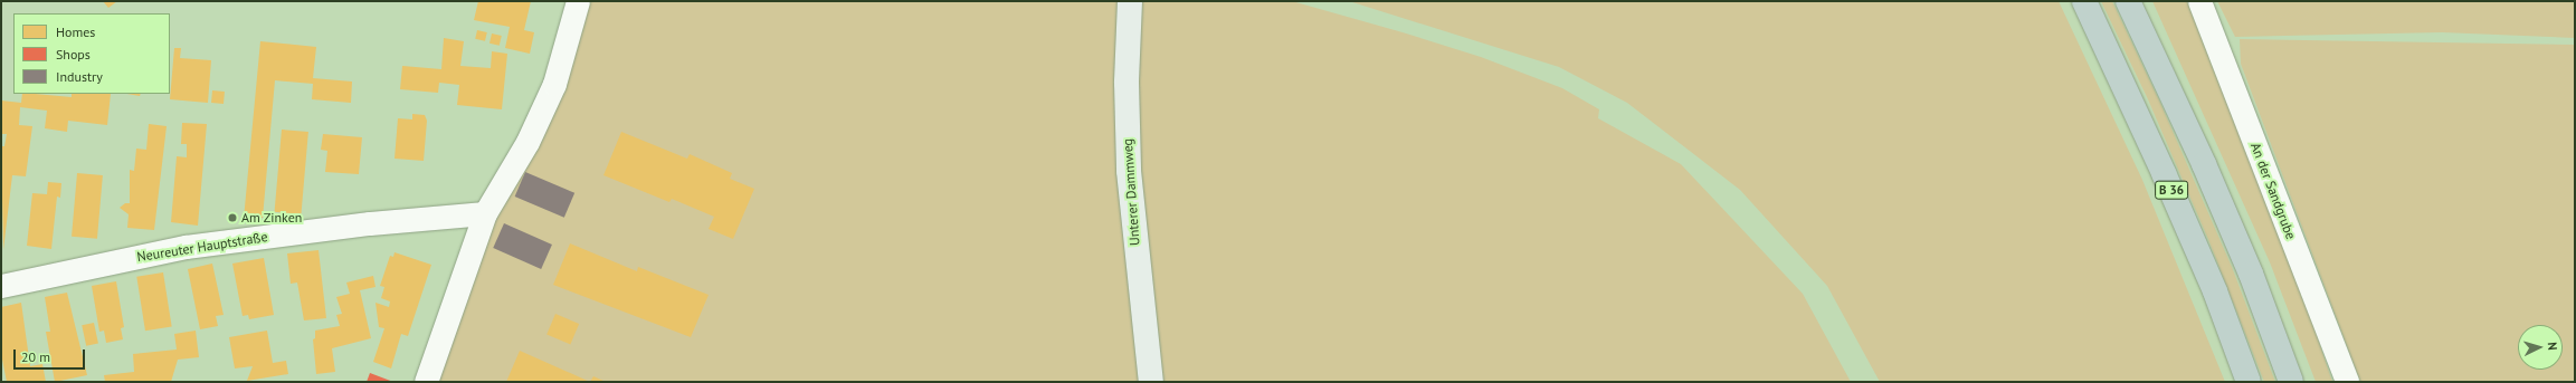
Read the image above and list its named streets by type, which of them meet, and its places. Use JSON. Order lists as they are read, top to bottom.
{
  "streets": {
    "highway": ["B 36"],
    "main road": ["Unterer Dammweg"],
    "street": ["An der Sandgrube", "Neureuter Hauptstraße"]
  },
  "places": ["Am Zinken"],
  "legend": ["Homes", "Shops", "Industry"],
  "scale_bar": "20 m",
  "north": "right"
}
